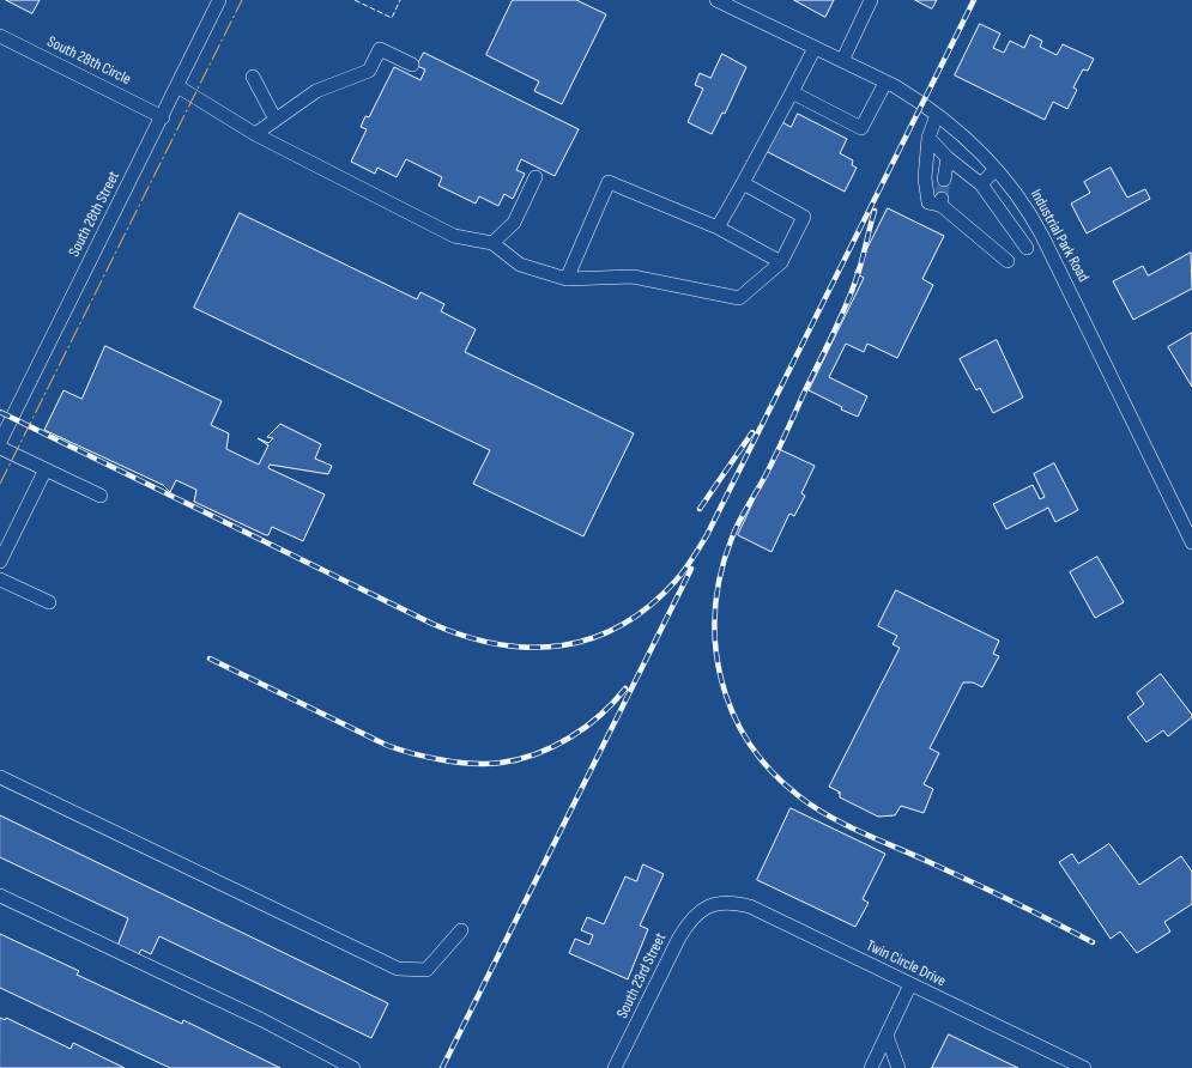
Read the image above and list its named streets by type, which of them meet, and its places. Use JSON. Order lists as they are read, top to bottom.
{
  "streets": {
    "street": [
      "South 28th Circle",
      "South 28th Street",
      "Industrial Park Road",
      "Twin Circle Drive",
      "South 23rd Street"
    ]
  },
  "crossings": [
    ["South 28th Circle", "South 28th Street"],
    ["Twin Circle Drive", "South 23rd Street"]
  ]
}
